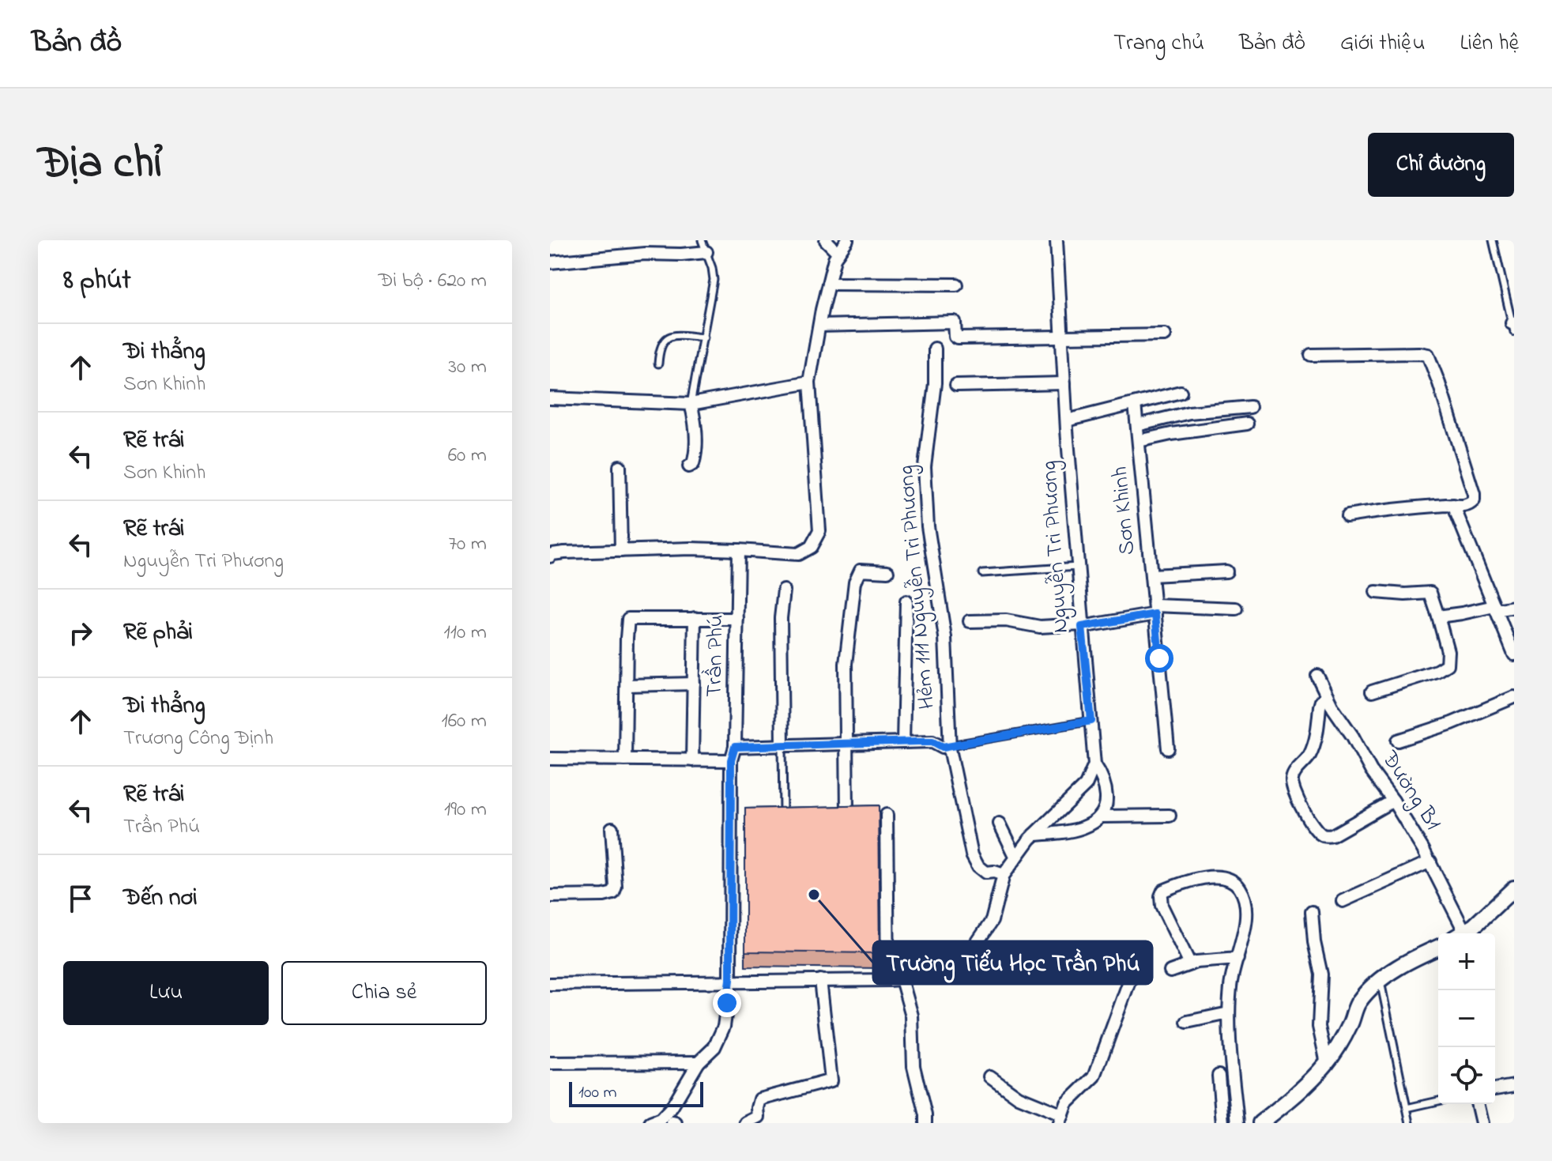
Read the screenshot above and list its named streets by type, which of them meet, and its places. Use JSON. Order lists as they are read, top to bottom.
{
  "streets": {
    "street": [
      "Sơn Khinh",
      "Nguyễn Tri Phương",
      "Hẻm 111 Nguyễn Tri Phương",
      "Trần Phú",
      "Đường B1"
    ]
  },
  "places": ["Trường Tiểu Học Trần Phú"],
  "scale_bar": "100 m",
  "page": {
    "header": "Bản đồ",
    "nav": [
      "Trang chủ",
      "Bản đồ",
      "Giới thiệu",
      "Liên hệ"
    ],
    "title": "Địa chỉ",
    "buttons": [
      "Chỉ đường",
      ["Lưu", "Chia sẻ"]
    ],
    "heading": ["8 phút", "Đi bộ · 620 m"],
    "list": [
      ["Đi thẳng", "Sơn Khinh", "30 m"],
      ["Rẽ trái", "Sơn Khinh", "60 m"],
      ["Rẽ trái", "Nguyễn Tri Phương", "70 m"],
      ["Rẽ phải", "110 m"],
      ["Đi thẳng", "Trương Công Định", "160 m"],
      ["Rẽ trái", "Trần Phú", "190 m"],
      "Đến nơi"
    ],
    "map_buttons": ["+", "−"],
    "scale": "100 m"
  }
}
